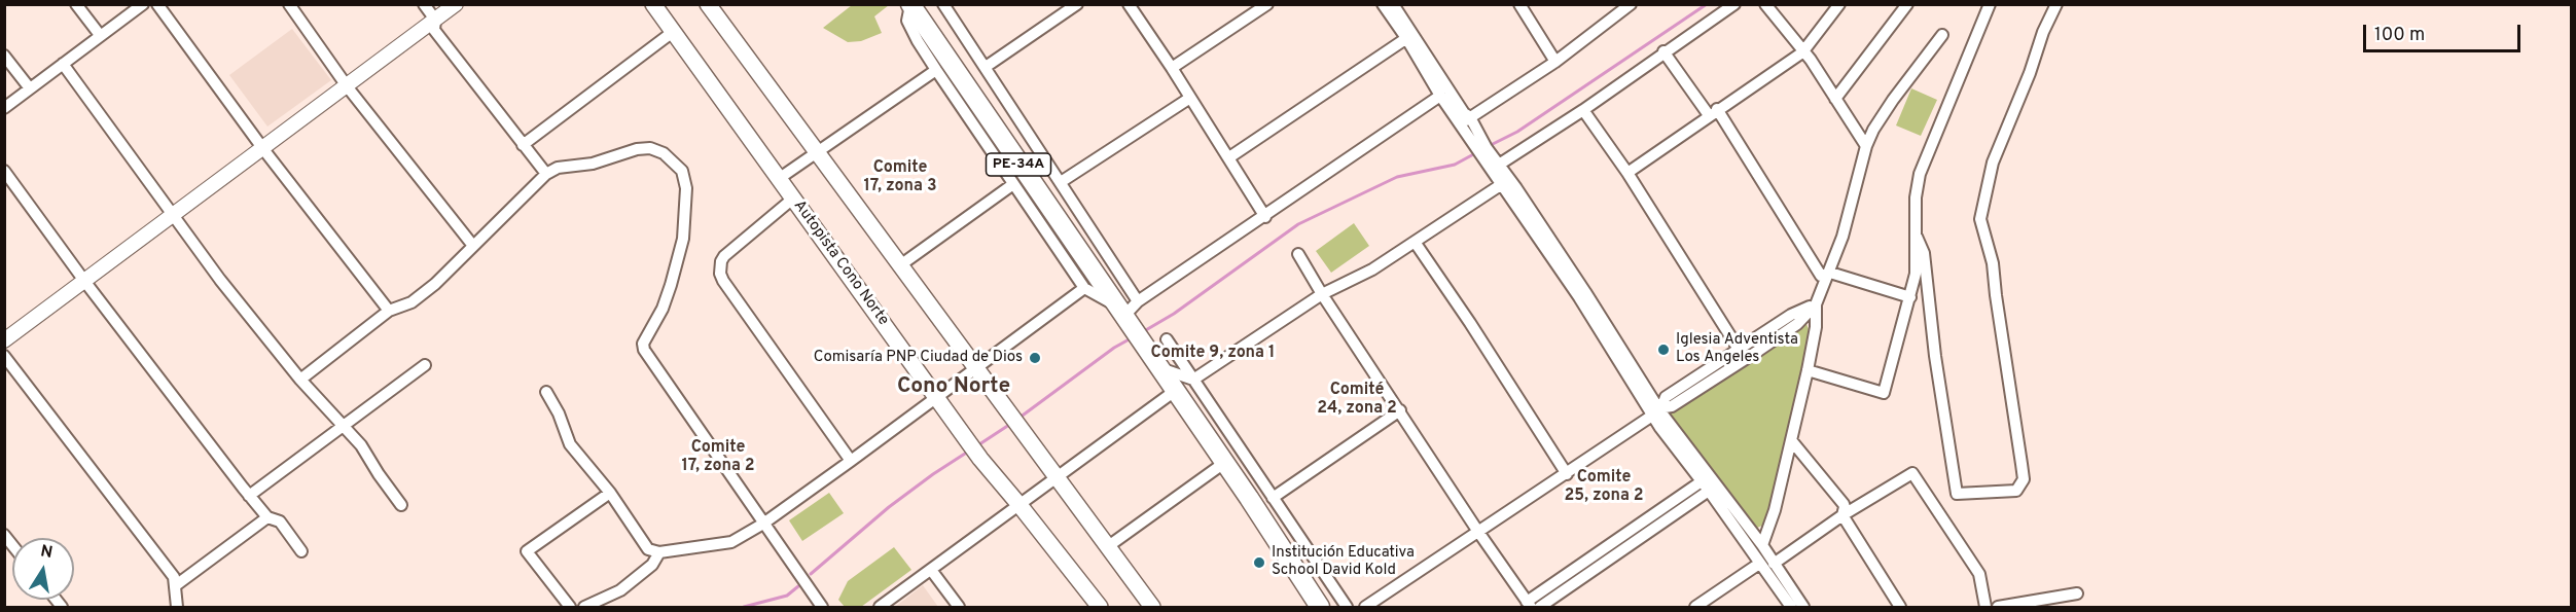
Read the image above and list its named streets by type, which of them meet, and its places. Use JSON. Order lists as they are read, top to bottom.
{
  "streets": {
    "highway": ["PE-34A"],
    "main road": ["Autopista Cono Norte"]
  },
  "districts": [
    "Comite 17, zona 3",
    "Comite 9, zona 1",
    "Cono Norte",
    "Comité 24, zona 2",
    "Comite 17, zona 2",
    "Comite 25, zona 2"
  ],
  "places": ["Iglesia Adventista Los Angeles", "Comisaría PNP Ciudad de Dios", "Institución Educativa School David Kold"],
  "scale_bar": "100 m",
  "north": "top"
}
